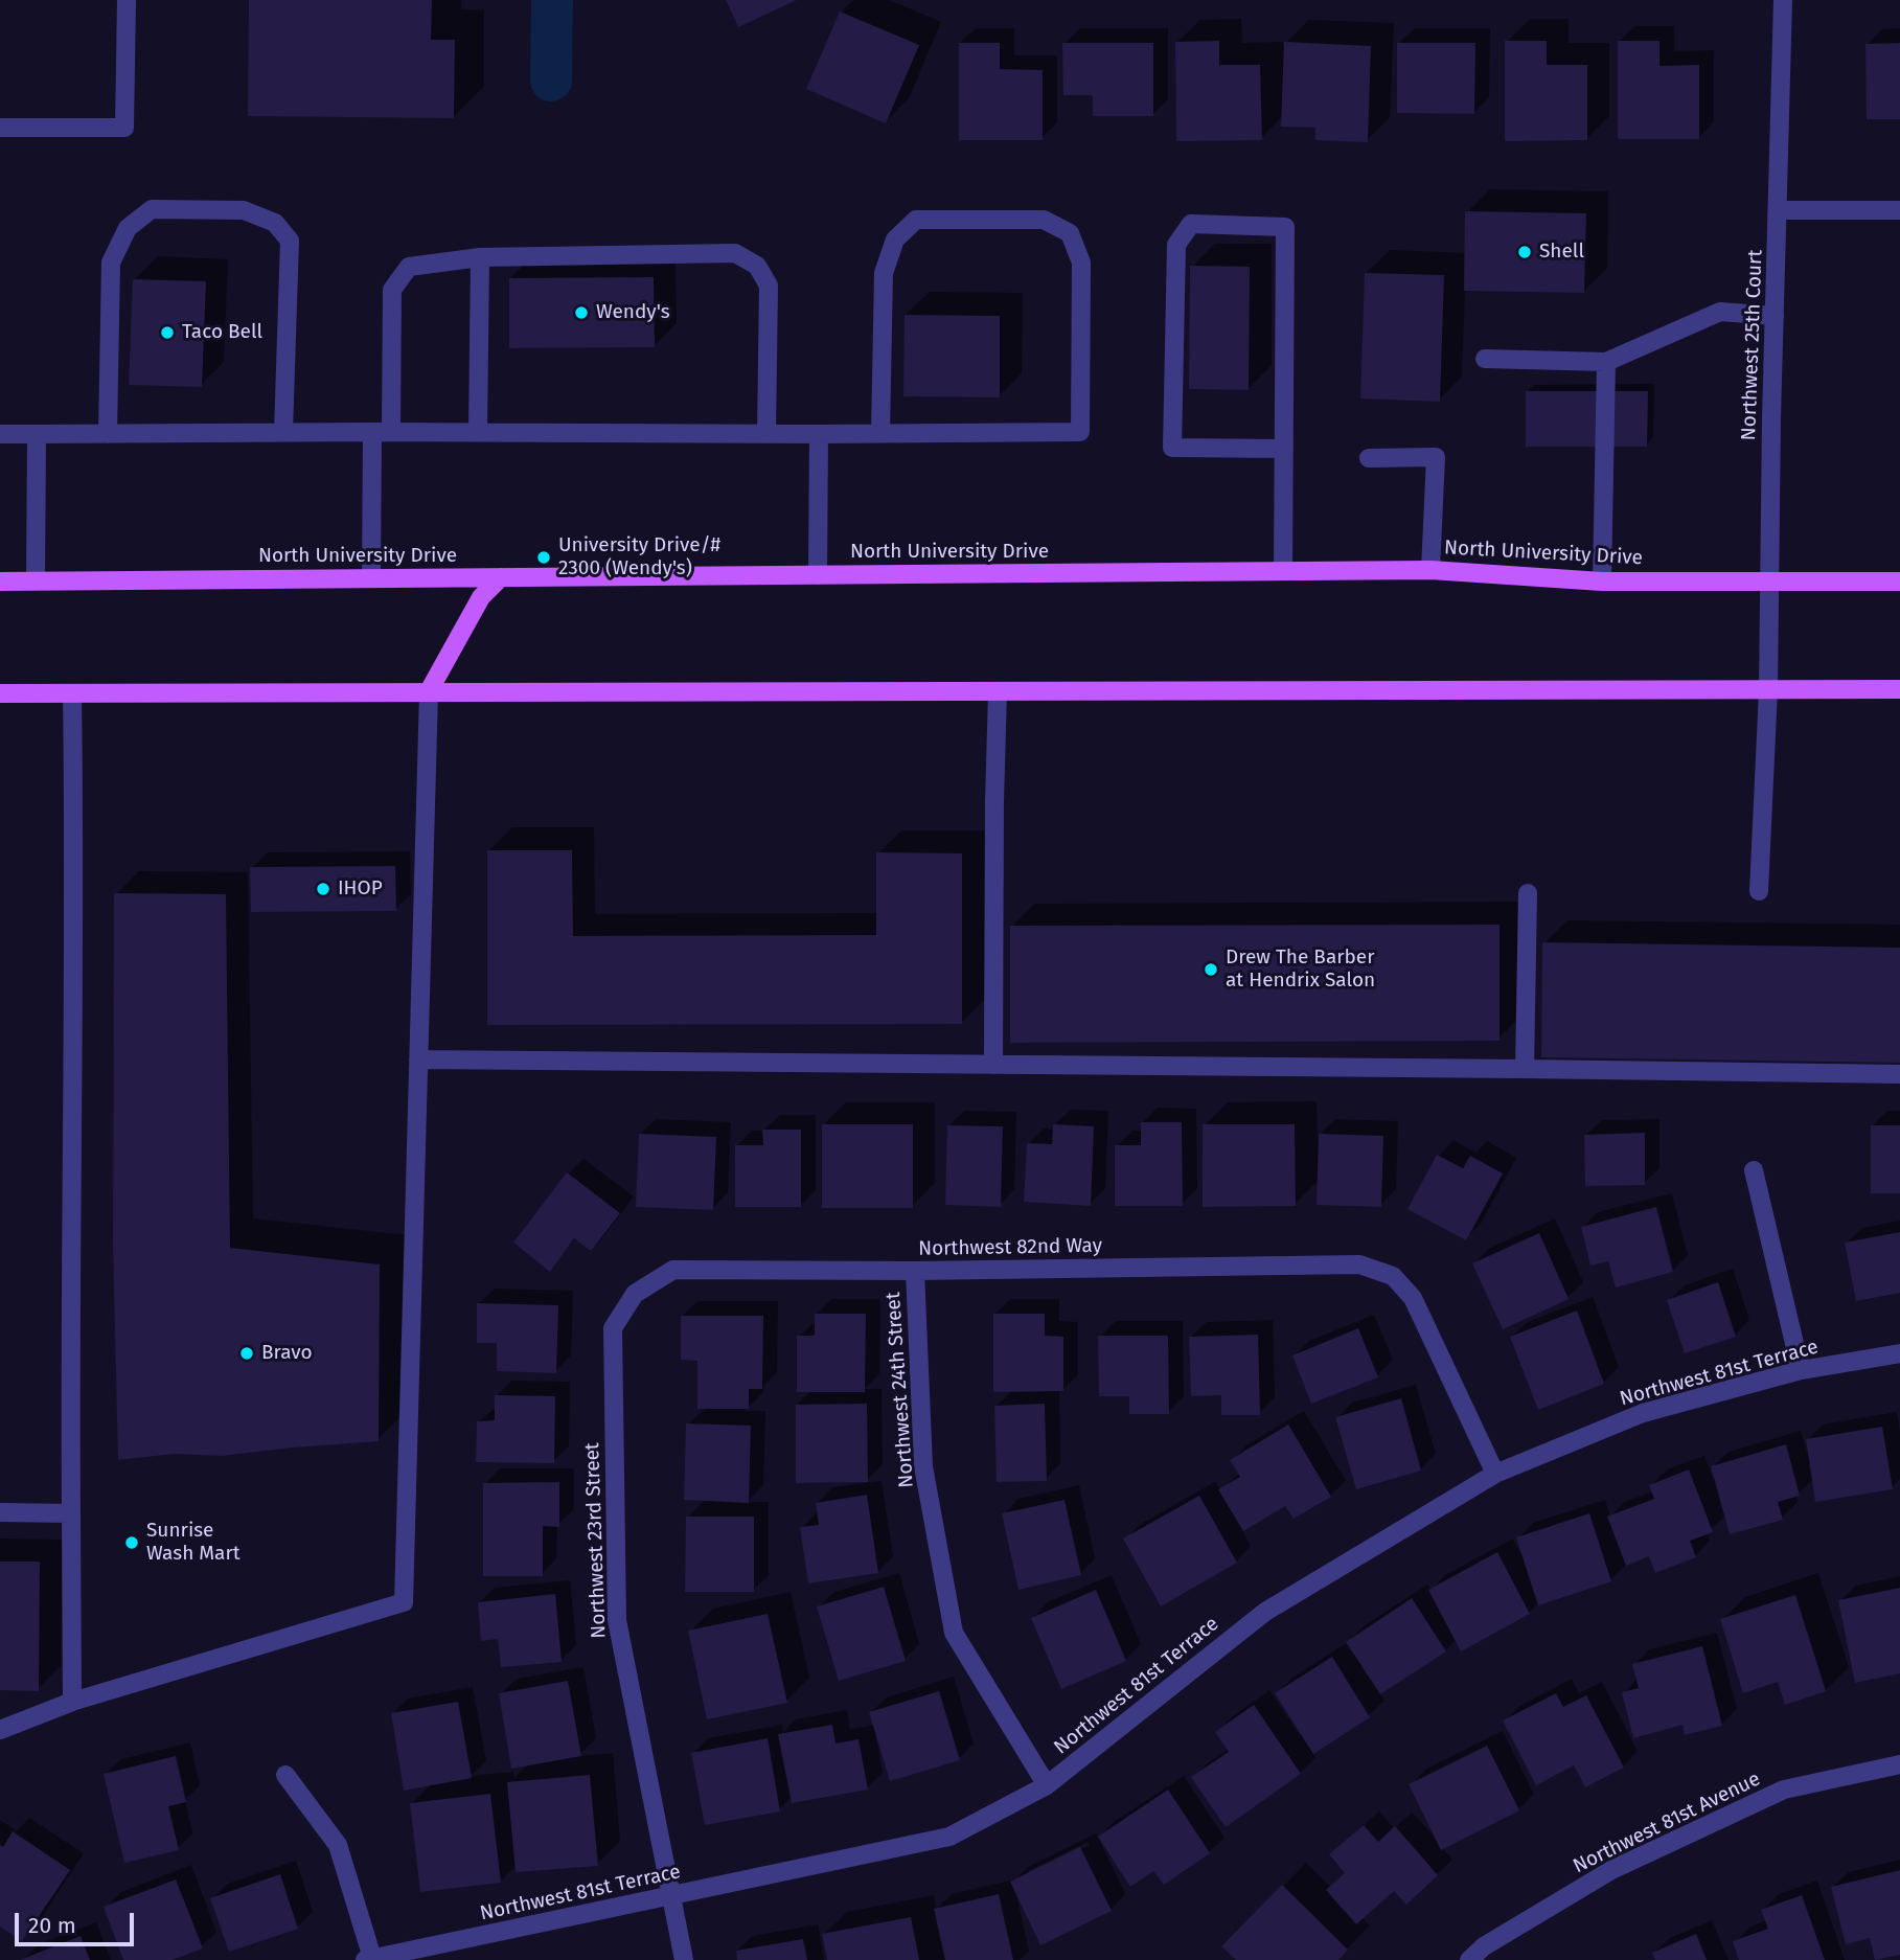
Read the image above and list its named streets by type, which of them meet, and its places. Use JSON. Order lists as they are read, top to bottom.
{
  "streets": {
    "main road": ["North University Drive"],
    "street": [
      "Northwest 25th Court",
      "Northwest 82nd Way",
      "Northwest 81st Terrace",
      "Northwest 24th Street",
      "Northwest 23rd Street",
      "Northwest 81st Avenue"
    ]
  },
  "crossings": [
    ["Northwest 25th Court", "North University Drive"],
    ["Northwest 82nd Way", "Northwest 81st Terrace"],
    ["Northwest 82nd Way", "Northwest 24th Street"],
    ["Northwest 82nd Way", "Northwest 23rd Street"],
    ["Northwest 81st Terrace", "Northwest 24th Street"],
    ["Northwest 81st Terrace", "Northwest 23rd Street"]
  ],
  "places": [
    "Shell",
    "Wendy's",
    "Taco Bell",
    "University Drive/# 2300 (Wendy's)",
    "IHOP",
    "Drew The Barber at Hendrix Salon",
    "Bravo",
    "Sunrise Wash Mart"
  ],
  "scale_bar": "20 m"
}
